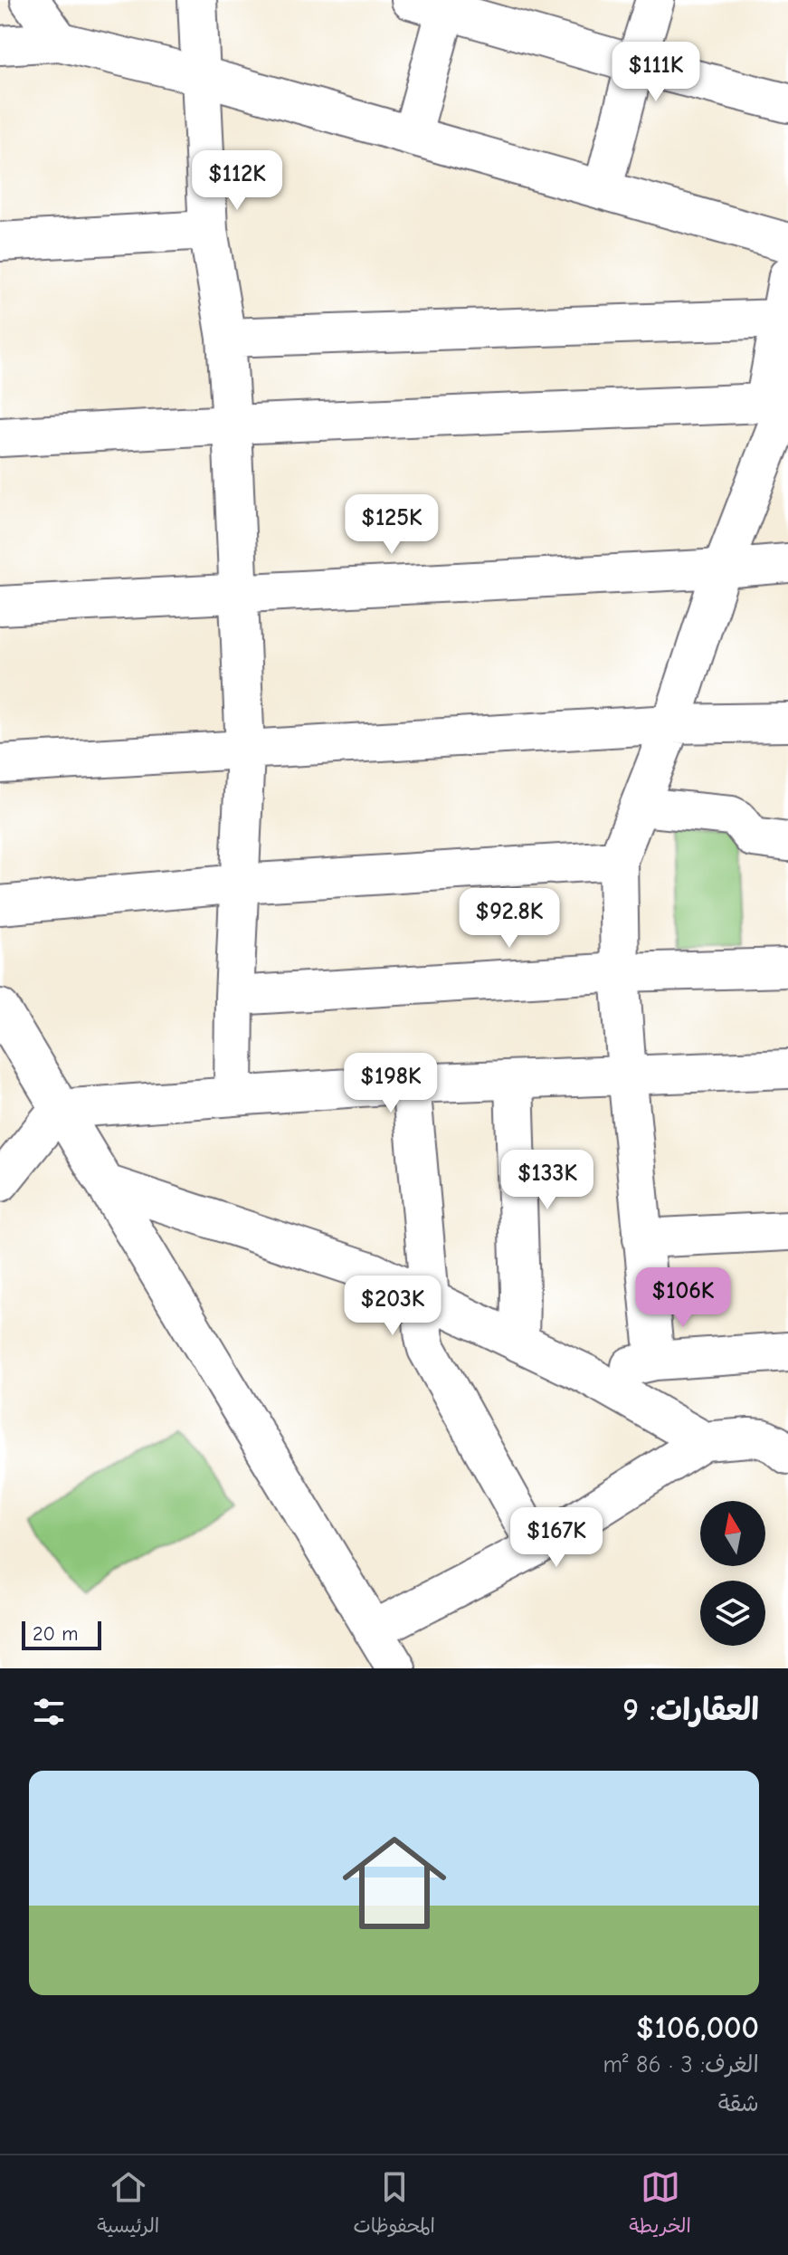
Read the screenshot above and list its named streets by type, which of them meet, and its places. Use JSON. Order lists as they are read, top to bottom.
{
  "scale_bar": "20 m",
  "north": "top",
  "page": {
    "price": [
      "$111K",
      "$112K",
      "$125K",
      "$92.8K",
      "$198K",
      "$133K",
      "$106K",
      "$203K",
      "$167K"
    ],
    "scale": "20 m",
    "heading": "العقارات: 9",
    "list": [
      {
        "name": "$106,000",
        "note": "الغرف: 3 · 86 m² · شقة"
      }
    ],
    "tabs": ["الخريطة", "المحفوظات", "الرئيسية"]
  }
}
